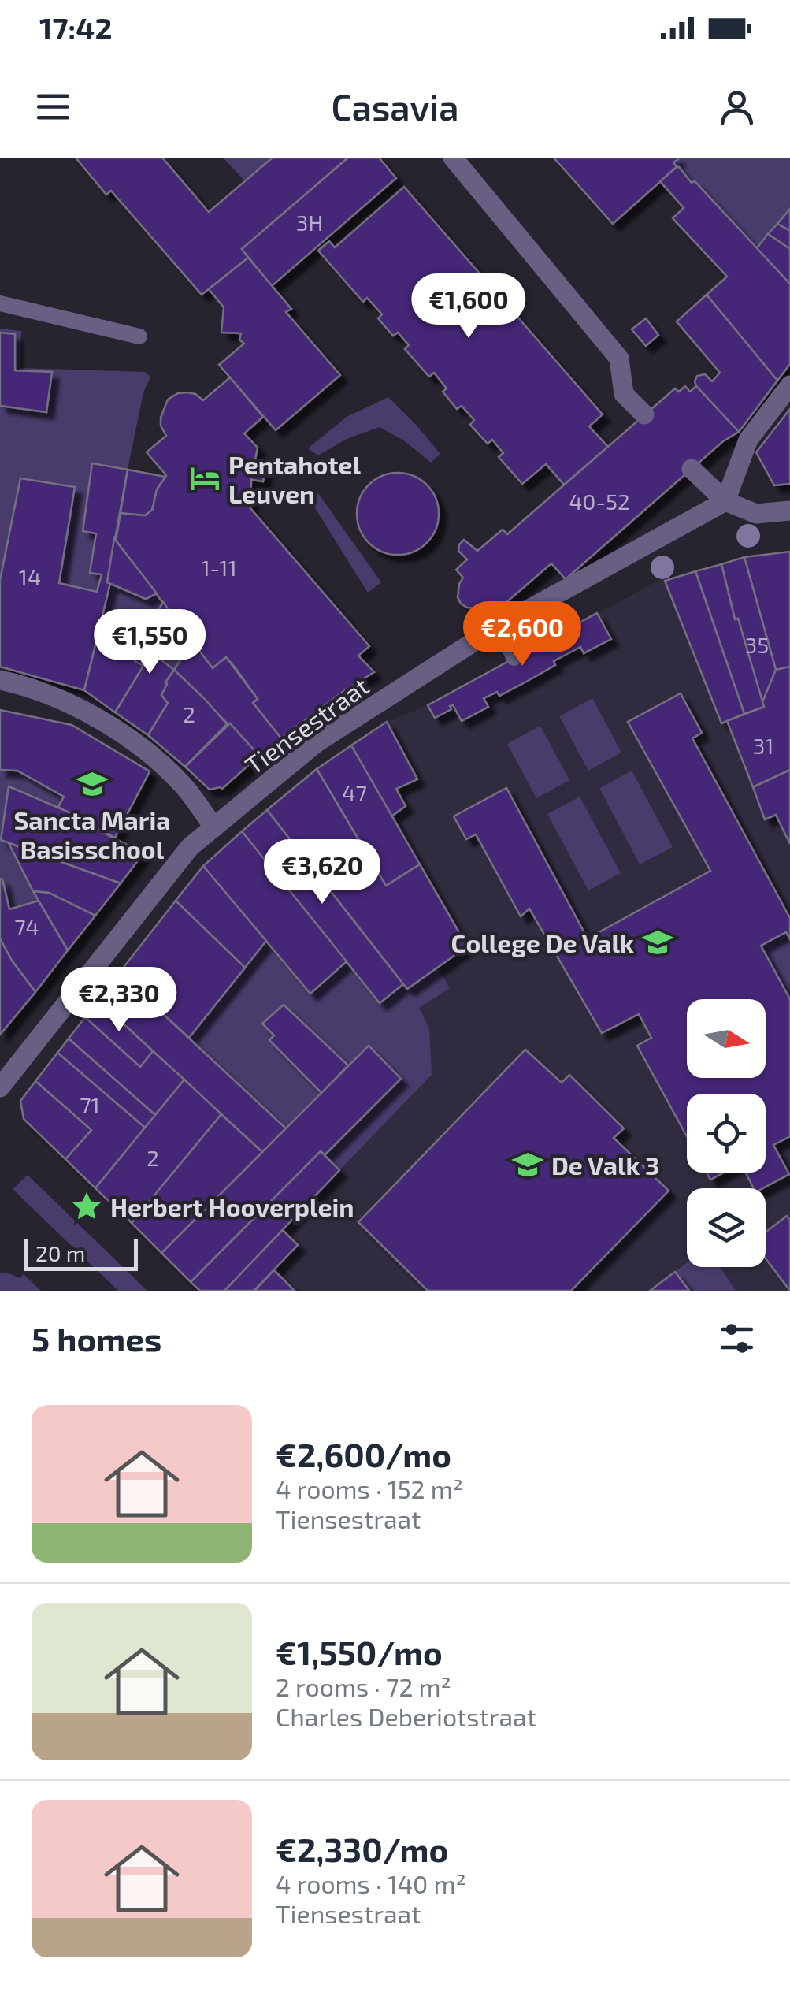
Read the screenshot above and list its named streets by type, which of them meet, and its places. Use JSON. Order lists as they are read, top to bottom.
{
  "streets": {
    "street": ["Tiensestraat"]
  },
  "places": {
    "hotel": ["Pentahotel Leuven"],
    "school or university": ["Sancta Maria Basisschool", "College De Valk", "De Valk 3"],
    "place": ["Herbert Hooverplein"]
  },
  "house_numbers": [
    "3H",
    "40-52",
    "1-11",
    "14",
    "35",
    "2",
    "31",
    "47",
    "74",
    "71",
    "2"
  ],
  "scale_bar": "20 m",
  "north": "right",
  "page": {
    "status": "17:42",
    "header": "Casavia",
    "price": [
      "€1,600",
      "€2,600",
      "€1,550",
      "€3,620",
      "€2,330"
    ],
    "scale": "20 m",
    "heading": "5 homes",
    "list": [
      {
        "name": "€2,600/mo",
        "note": "4 rooms · 152 m² · Tiensestraat"
      },
      {
        "name": "€1,550/mo",
        "note": "2 rooms · 72 m² · Charles Deberiotstraat"
      },
      {
        "name": "€2,330/mo",
        "note": "4 rooms · 140 m² · Tiensestraat"
      }
    ]
  }
}
